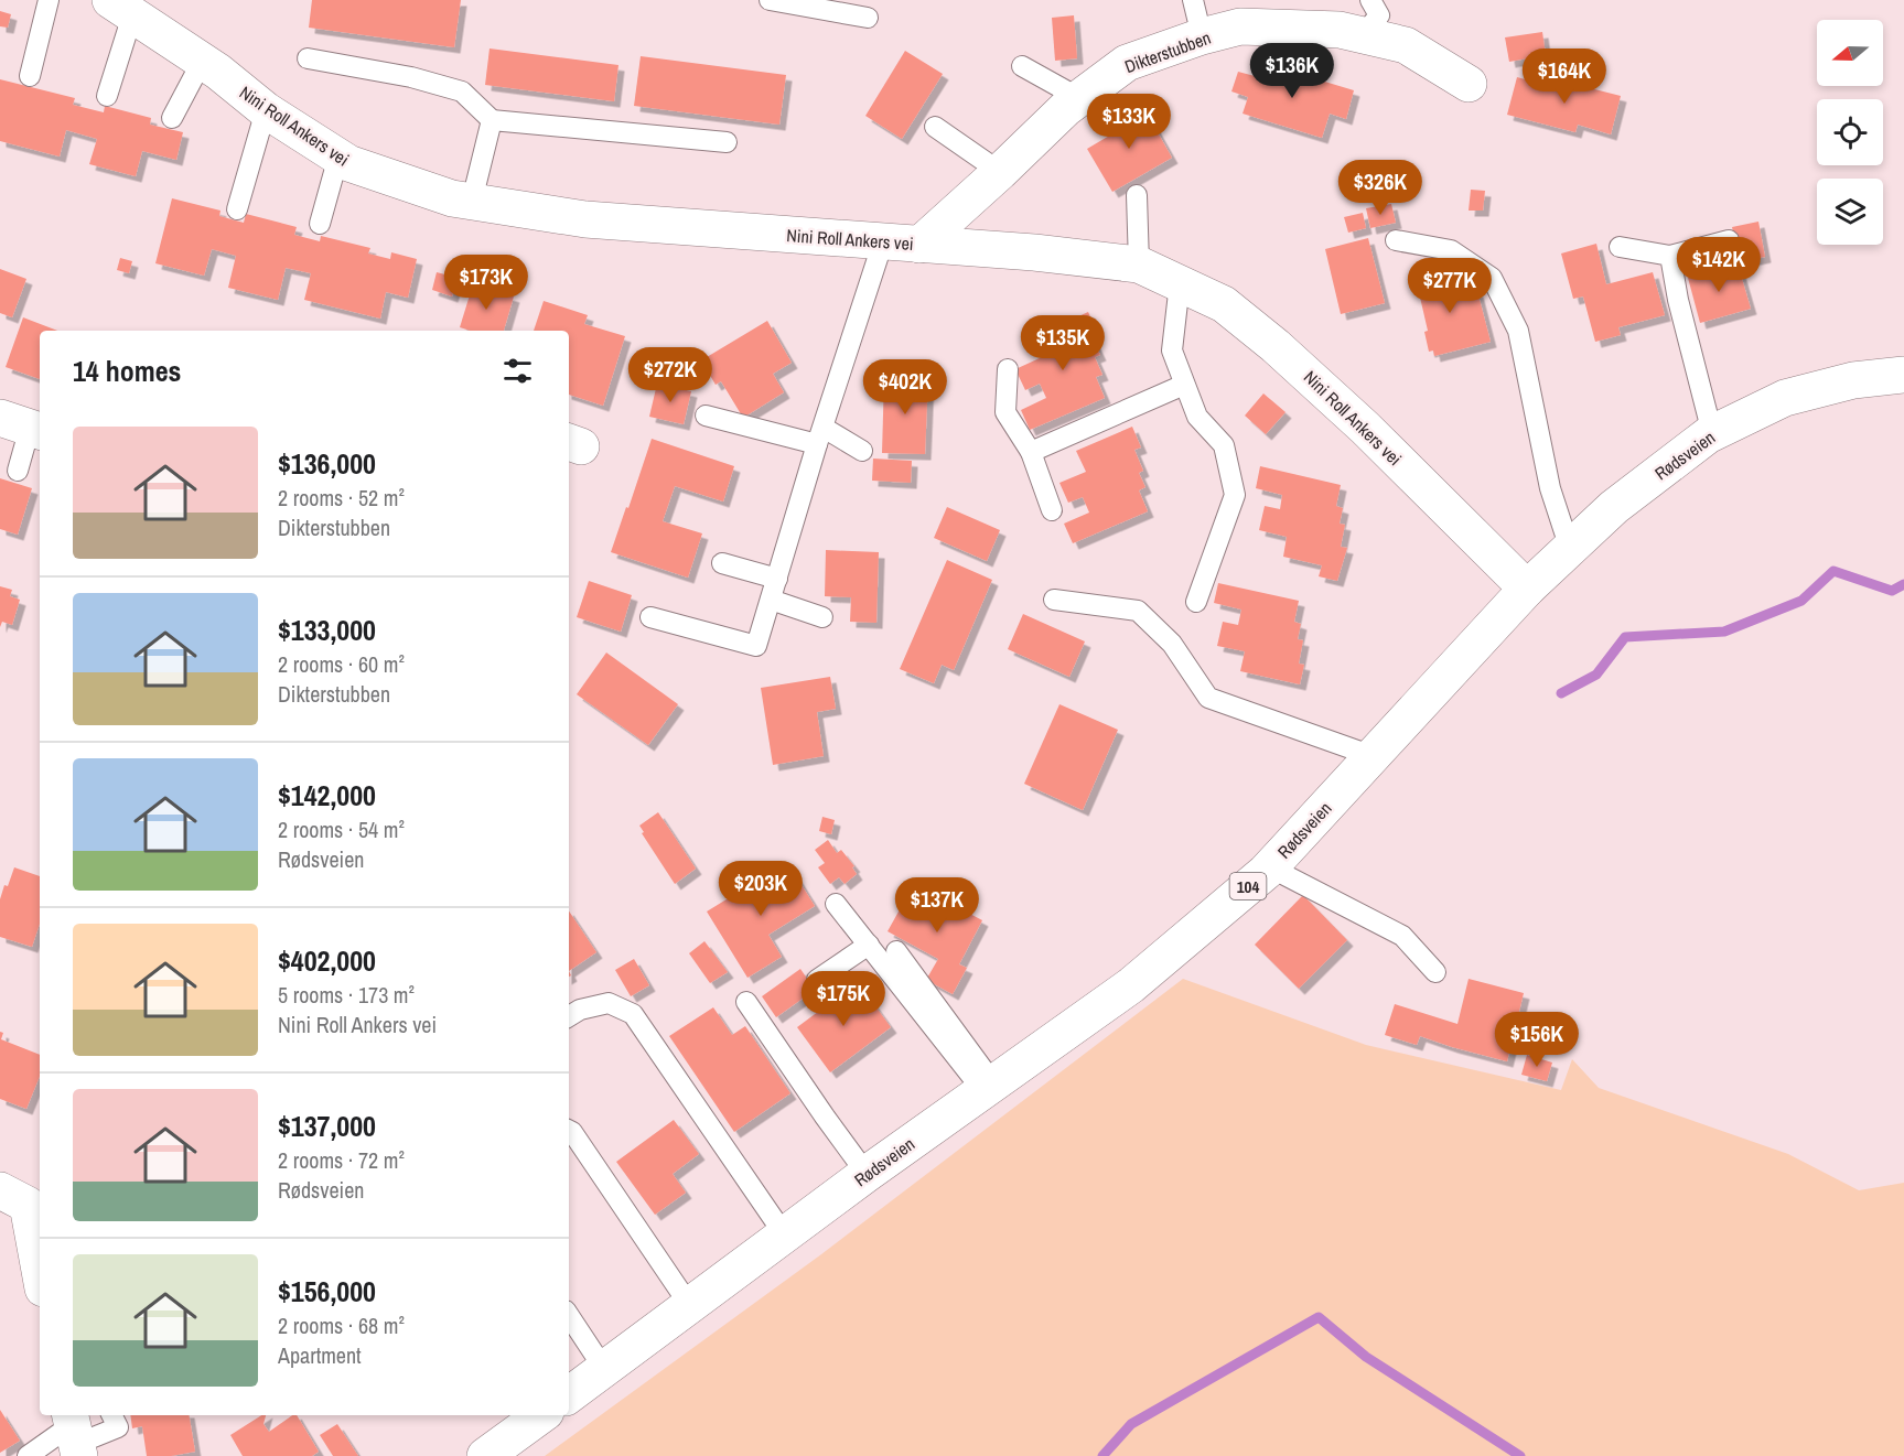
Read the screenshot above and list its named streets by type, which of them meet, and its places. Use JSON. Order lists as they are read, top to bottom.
{
  "streets": {
    "street": [
      "Dikterstubben",
      "Nini Roll Ankers vei",
      "Rødsveien",
      "104"
    ]
  },
  "crossings": [
    ["Dikterstubben", "Nini Roll Ankers vei"],
    ["Nini Roll Ankers vei", "Rødsveien"]
  ],
  "north": "left",
  "page": {
    "price": [
      "$136K",
      "$164K",
      "$133K",
      "$326K",
      "$142K",
      "$173K",
      "$277K",
      "$135K",
      "$272K",
      "$402K",
      "$203K",
      "$137K",
      "$175K",
      "$156K"
    ],
    "heading": "14 homes",
    "list": [
      {
        "name": "$136,000",
        "note": "2 rooms · 52 m² · Dikterstubben"
      },
      {
        "name": "$133,000",
        "note": "2 rooms · 60 m² · Dikterstubben"
      },
      {
        "name": "$142,000",
        "note": "2 rooms · 54 m² · Rødsveien"
      },
      {
        "name": "$402,000",
        "note": "5 rooms · 173 m² · Nini Roll Ankers vei"
      },
      {
        "name": "$137,000",
        "note": "2 rooms · 72 m² · Rødsveien"
      },
      {
        "name": "$156,000",
        "note": "2 rooms · 68 m² · Apartment"
      }
    ]
  }
}
